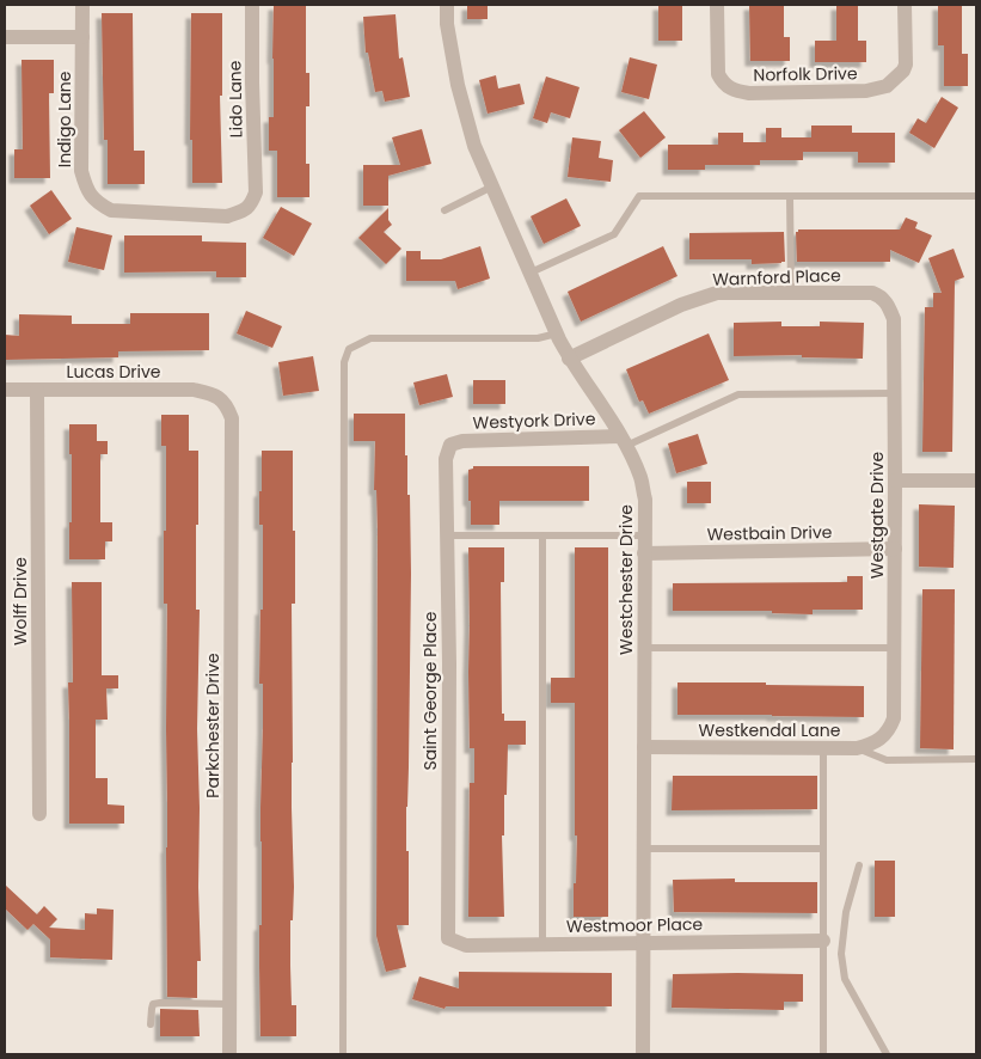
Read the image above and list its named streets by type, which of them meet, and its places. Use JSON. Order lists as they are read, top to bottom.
{
  "streets": {
    "street": [
      "Norfolk Drive",
      "Lido Lane",
      "Indigo Lane",
      "Warnford Place",
      "Lucas Drive",
      "Westyork Drive",
      "Westgate Drive",
      "Westbain Drive",
      "Westchester Drive",
      "Wolff Drive",
      "Saint George Place",
      "Parkchester Drive",
      "Westkendal Lane",
      "Westmoor Place"
    ]
  },
  "crossings": [
    ["Lido Lane", "Indigo Lane"],
    ["Warnford Place", "Westgate Drive"],
    ["Warnford Place", "Westchester Drive"],
    ["Lucas Drive", "Wolff Drive"],
    ["Lucas Drive", "Parkchester Drive"],
    ["Westyork Drive", "Westchester Drive"],
    ["Westyork Drive", "Saint George Place"],
    ["Westgate Drive", "Westbain Drive"],
    ["Westgate Drive", "Westkendal Lane"],
    ["Westbain Drive", "Westchester Drive"],
    ["Westchester Drive", "Westkendal Lane"],
    ["Westchester Drive", "Westmoor Place"],
    ["Saint George Place", "Westmoor Place"]
  ]
}
